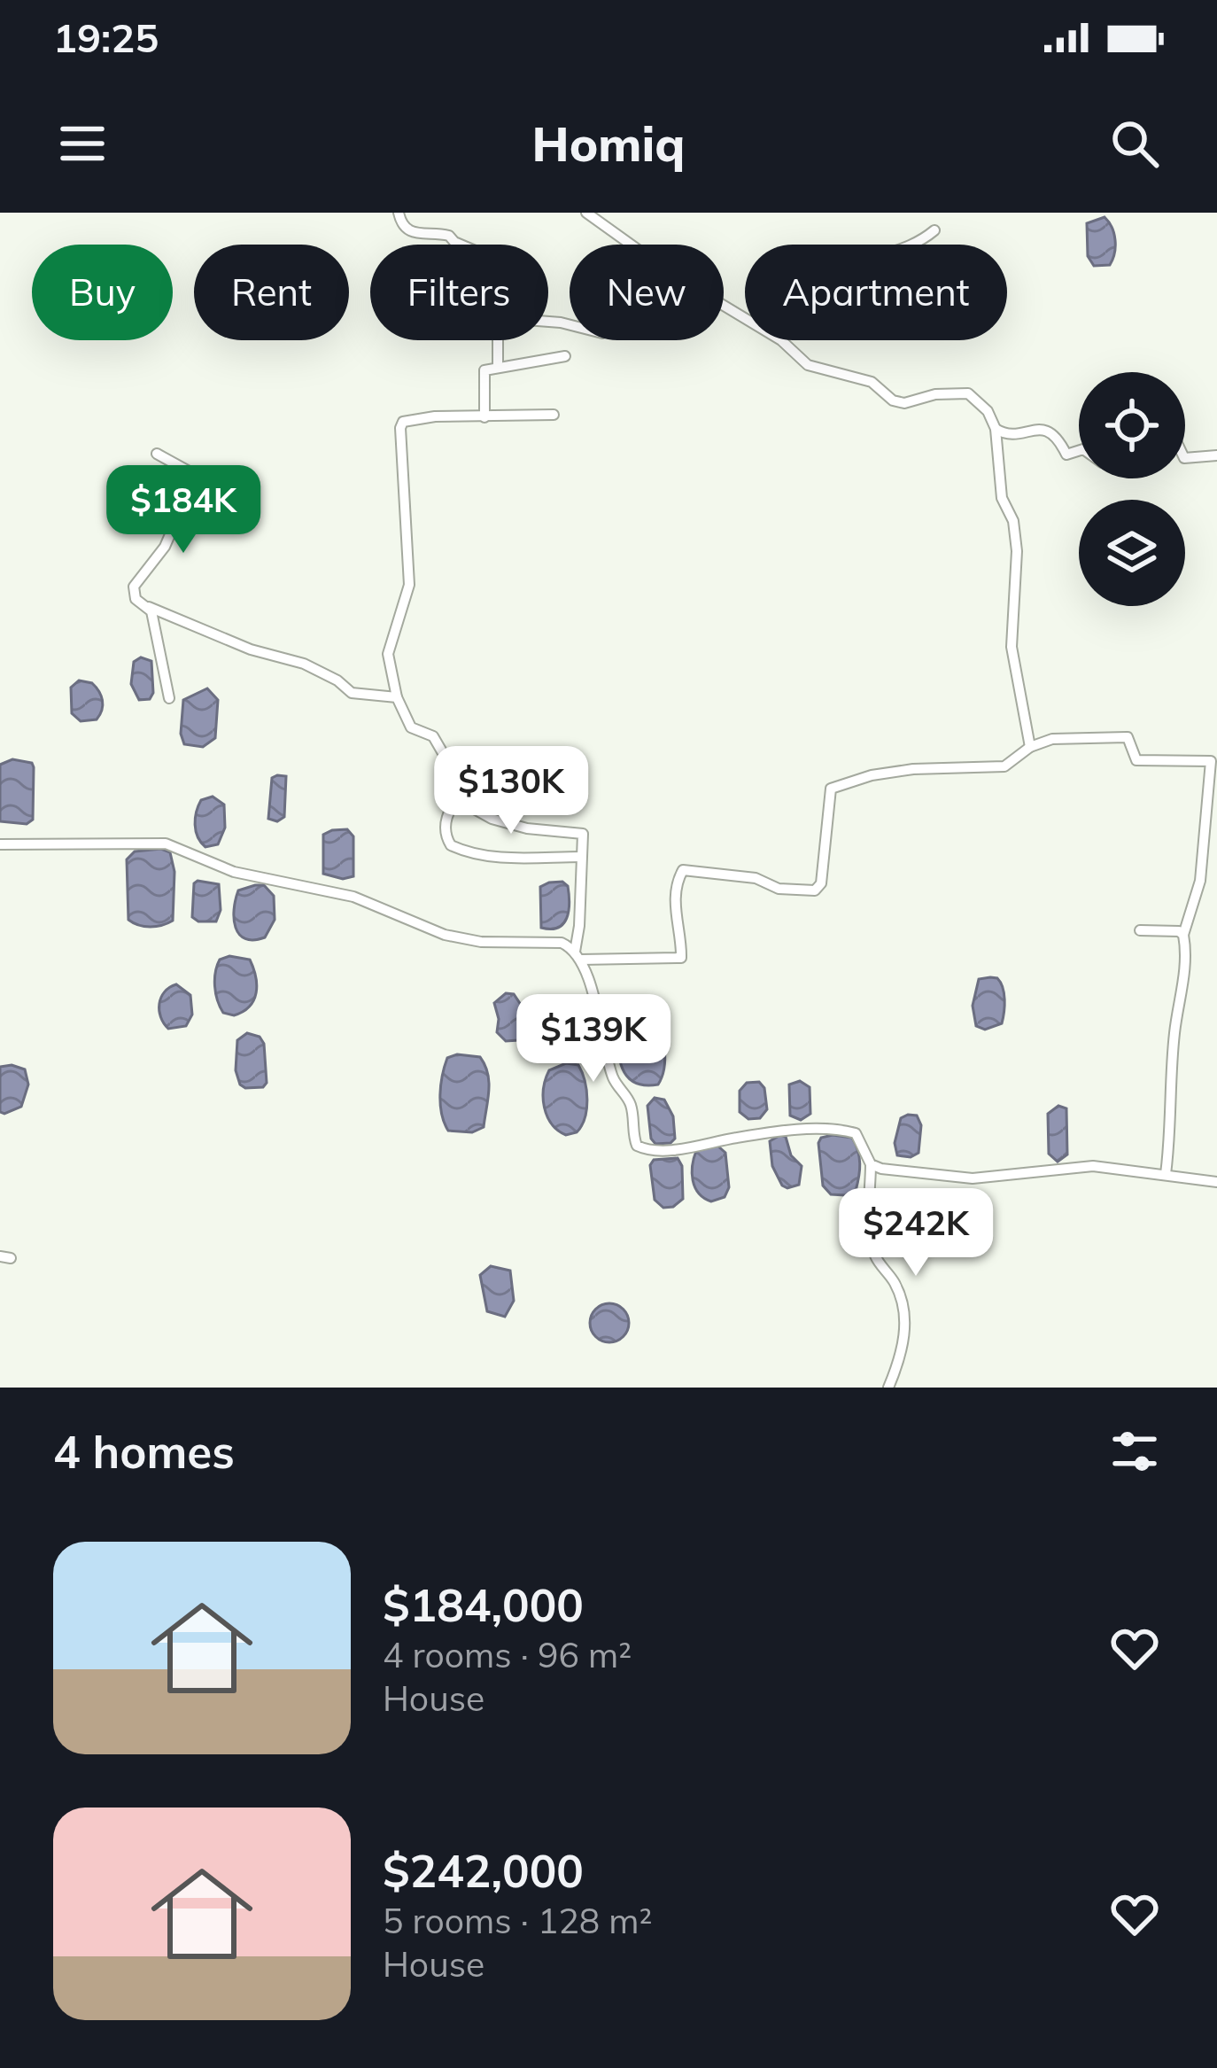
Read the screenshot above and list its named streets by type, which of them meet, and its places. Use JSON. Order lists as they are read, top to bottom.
{
  "page": {
    "status": "19:25",
    "header": "Homiq",
    "chip": [
      "Buy",
      "Rent",
      "Filters",
      "New",
      "Apartment"
    ],
    "price": [
      "$184K",
      "$130K",
      "$139K",
      "$242K"
    ],
    "heading": "4 homes",
    "list": [
      {
        "name": "$184,000",
        "note": "4 rooms · 96 m² · House"
      },
      {
        "name": "$242,000",
        "note": "5 rooms · 128 m² · House"
      }
    ]
  }
}
